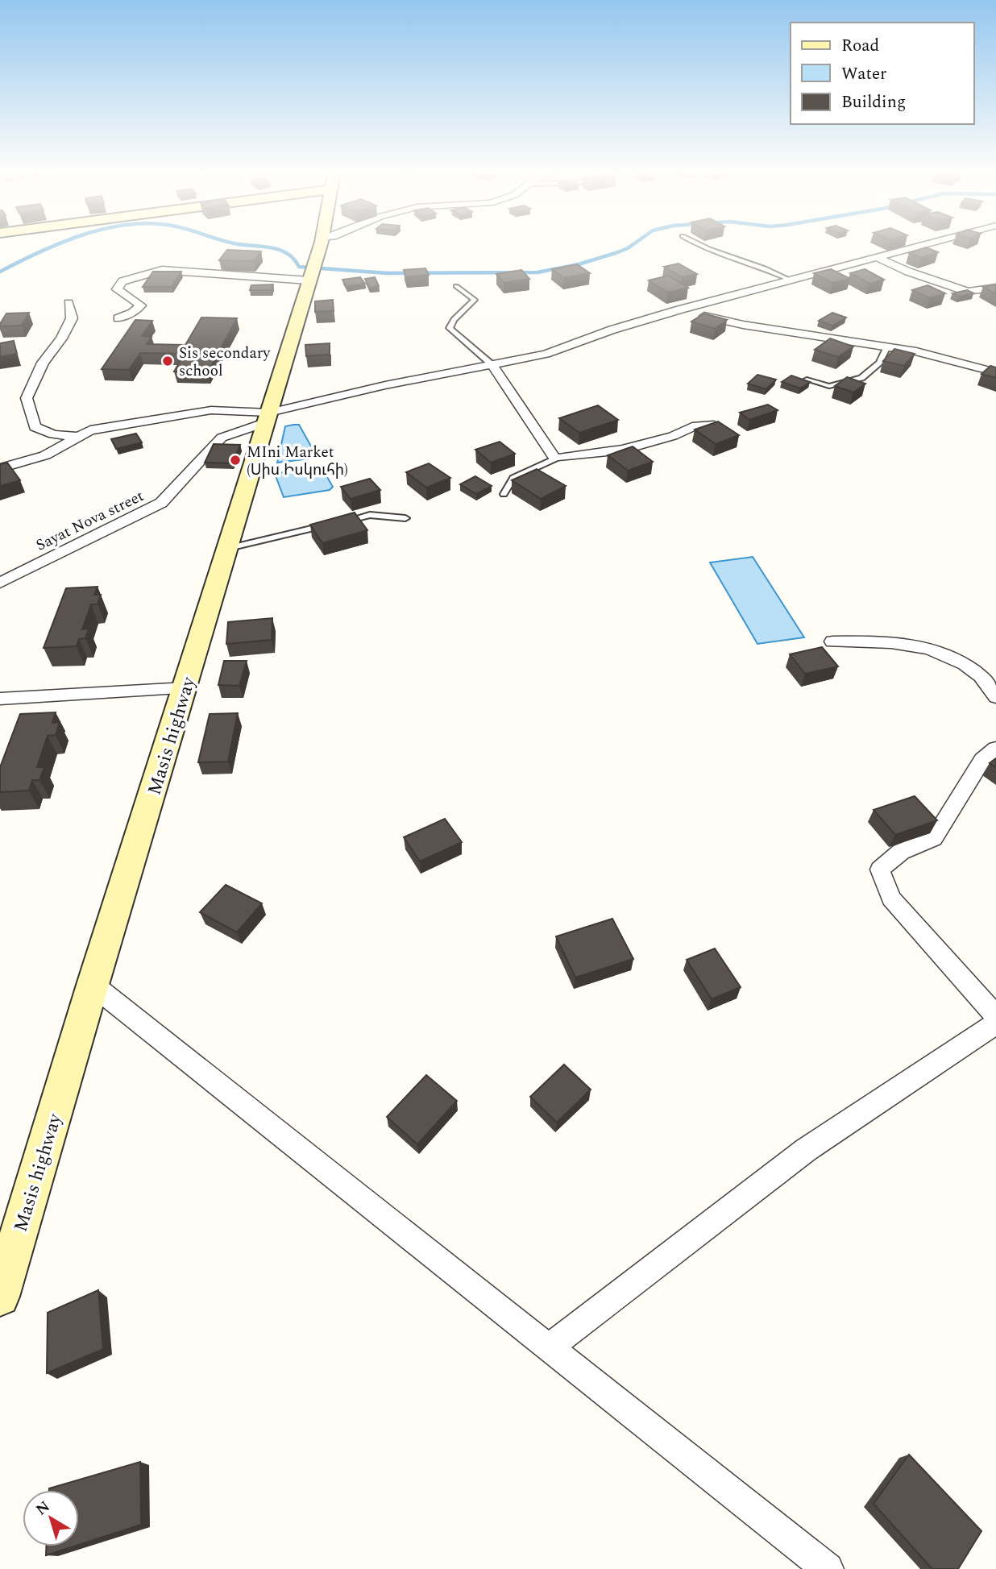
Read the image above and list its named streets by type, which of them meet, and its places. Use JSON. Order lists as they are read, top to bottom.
{
  "streets": {
    "main road": ["Masis highway"],
    "street": ["Sayat Nova street"]
  },
  "crossings": [
    ["Sayat Nova street", "Masis highway"]
  ],
  "places": ["Sis secondary school", "MIni Market (Սիս Իսկուհի)"],
  "legend": ["Road", "Water", "Building"],
  "north": "top left"
}
